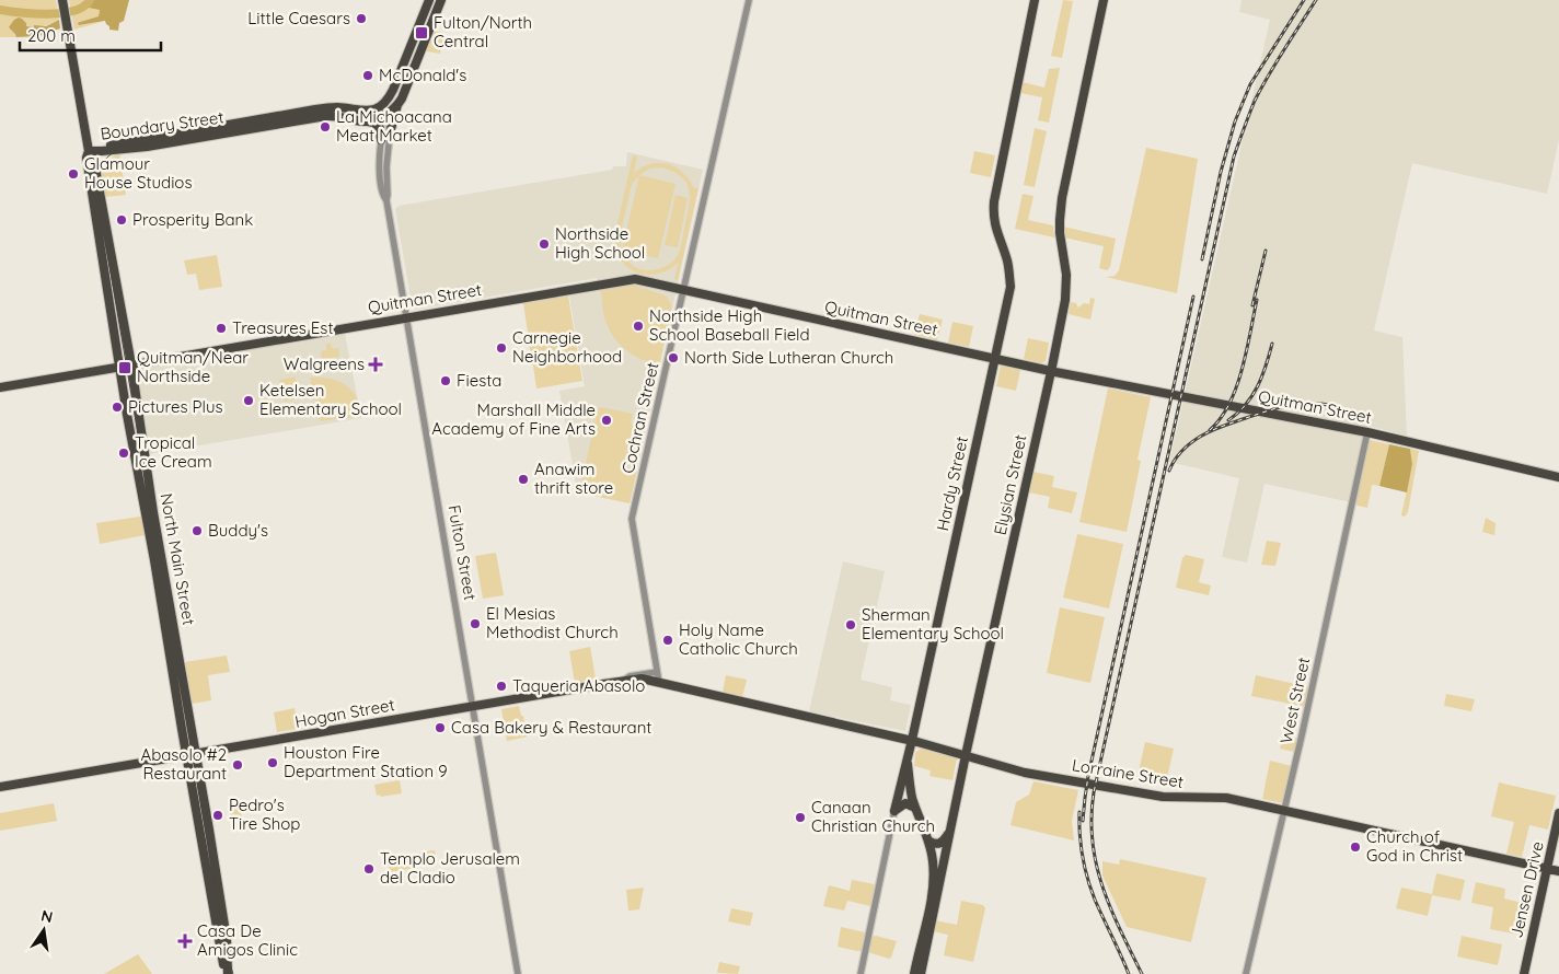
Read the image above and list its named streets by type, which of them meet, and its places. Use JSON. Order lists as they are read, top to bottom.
{
  "streets": {
    "main road": [
      "Boundary Street",
      "Quitman Street",
      "Hardy Street",
      "Elysian Street",
      "North Main Street",
      "Hogan Street",
      "Lorraine Street",
      "Jensen Drive"
    ],
    "street": ["Cochran Street", "Fulton Street", "West Street"]
  },
  "crossings": [
    ["Boundary Street", "Fulton Street"],
    ["Boundary Street", "North Main Street"],
    ["Quitman Street", "Cochran Street"],
    ["Quitman Street", "Hardy Street"],
    ["Quitman Street", "Elysian Street"],
    ["Quitman Street", "Fulton Street"],
    ["Quitman Street", "North Main Street"],
    ["Quitman Street", "West Street"],
    ["Cochran Street", "Hogan Street"],
    ["Hardy Street", "Elysian Street"],
    ["Hardy Street", "Lorraine Street"],
    ["Elysian Street", "Lorraine Street"],
    ["Fulton Street", "Hogan Street"],
    ["North Main Street", "Hogan Street"],
    ["West Street", "Lorraine Street"],
    ["Hogan Street", "Lorraine Street"],
    ["Lorraine Street", "Jensen Drive"]
  ],
  "places": {
    "other": [
      "Little Caesars",
      "McDonald's",
      "La Michoacana Meat Market",
      "Glamour House Studios",
      "Prosperity Bank",
      "Northside High School",
      "Northside High School Baseball Field",
      "Treasures Est",
      "Carnegie Neighborhood",
      "North Side Lutheran Church",
      "Fiesta",
      "Ketelsen Elementary School",
      "Pictures Plus",
      "Marshall Middle Academy of Fine Arts",
      "Tropical Ice Cream",
      "Anawim thrift store",
      "Buddy's",
      "El Mesias Methodist Church",
      "Sherman Elementary School",
      "Holy Name Catholic Church",
      "Taqueria Abasolo",
      "Casa Bakery & Restaurant",
      "Houston Fire Department Station 9",
      "Abasolo #2 Restaurant",
      "Pedro's Tire Shop",
      "Canaan Christian Church",
      "Church of God in Christ",
      "Templo Jerusalem del Cladio"
    ],
    "transit": ["Fulton/North Central", "Quitman/Near Northside"],
    "health": ["Walgreens", "Casa De Amigos Clinic"]
  },
  "scale_bar": "200 m",
  "north": "top"
}
